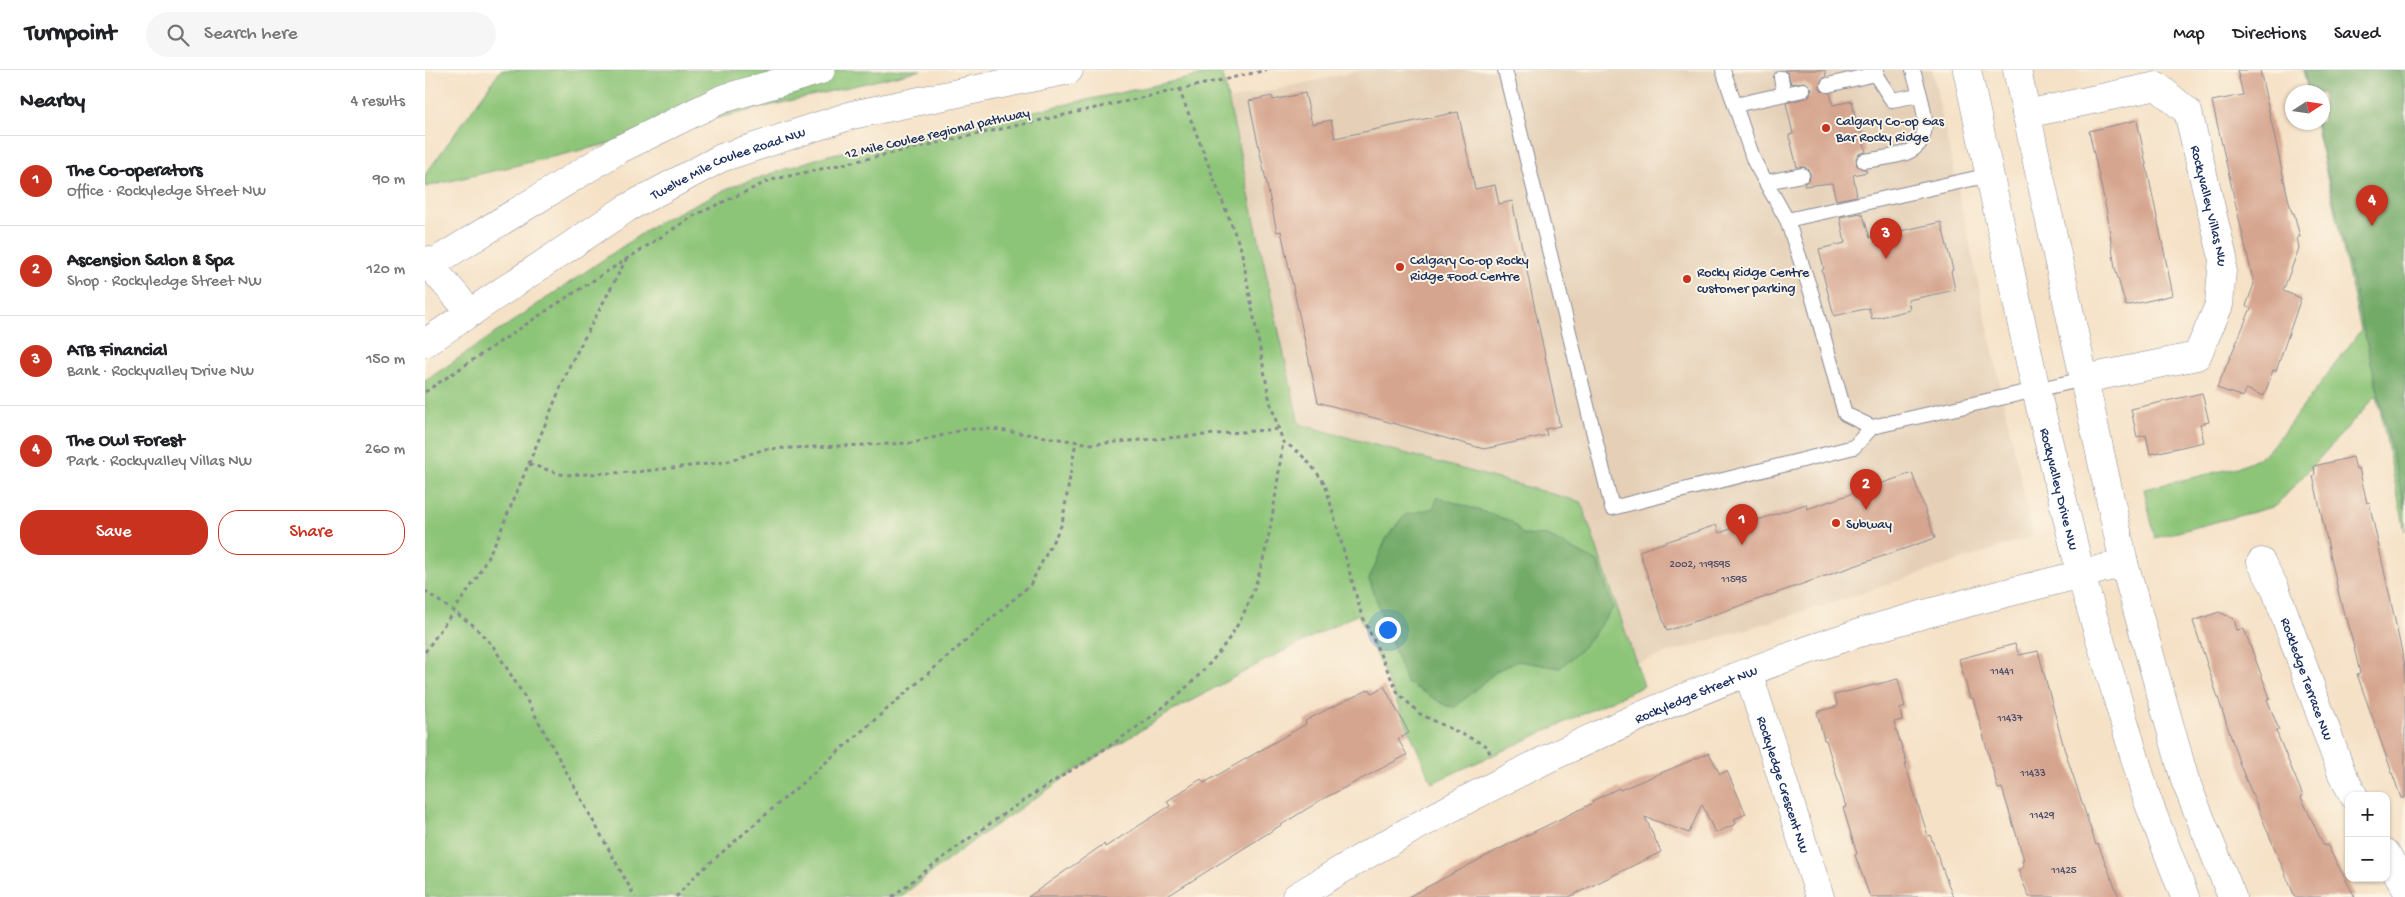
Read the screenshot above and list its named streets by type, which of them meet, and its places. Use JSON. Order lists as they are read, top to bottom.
{
  "streets": {
    "street": [
      "Twelve Mile Coulee Road NW",
      "Rockyvalley Villas NW",
      "Rockyvalley Drive NW",
      "Rockledge Terrace NW",
      "Rockyledge Street NW",
      "Rockyledge Crescent NW"
    ],
    "path": ["12 Mile Coulee regional pathway"]
  },
  "crossings": [
    ["Rockyvalley Drive NW", "Rockyledge Street NW"],
    ["Rockyledge Street NW", "Rockyledge Crescent NW"]
  ],
  "places": [
    "Calgary Co-op Gas Bar Rocky Ridge",
    "Calgary Co-op Rocky Ridge Food Centre",
    "Rocky Ridge Centre customer parking",
    "Subway"
  ],
  "house_numbers": [
    "2002, 119595",
    "11595",
    "11441",
    "11437",
    "11433",
    "11429",
    "11425"
  ],
  "north": "right",
  "page": {
    "header": "Turnpoint",
    "search": "Search here",
    "nav": ["Map", "Directions", "Saved"],
    "heading": ["Nearby", "4 results"],
    "list": [
      {
        "mark": "1",
        "name": "The Co-operators",
        "note": "Office · Rockyledge Street NW",
        "value": "90 m"
      },
      {
        "mark": "2",
        "name": "Ascension Salon & Spa",
        "note": "Shop · Rockyledge Street NW",
        "value": "120 m"
      },
      {
        "mark": "3",
        "name": "ATB Financial",
        "note": "Bank · Rockyvalley Drive NW",
        "value": "150 m"
      },
      {
        "mark": "4",
        "name": "The Owl Forest",
        "note": "Park · Rockyvalley Villas NW",
        "value": "260 m"
      }
    ],
    "pins": [
      "4",
      "3",
      "2",
      "1"
    ],
    "buttons": ["Save", "Share"],
    "map_buttons": ["+", "−"]
  }
}
